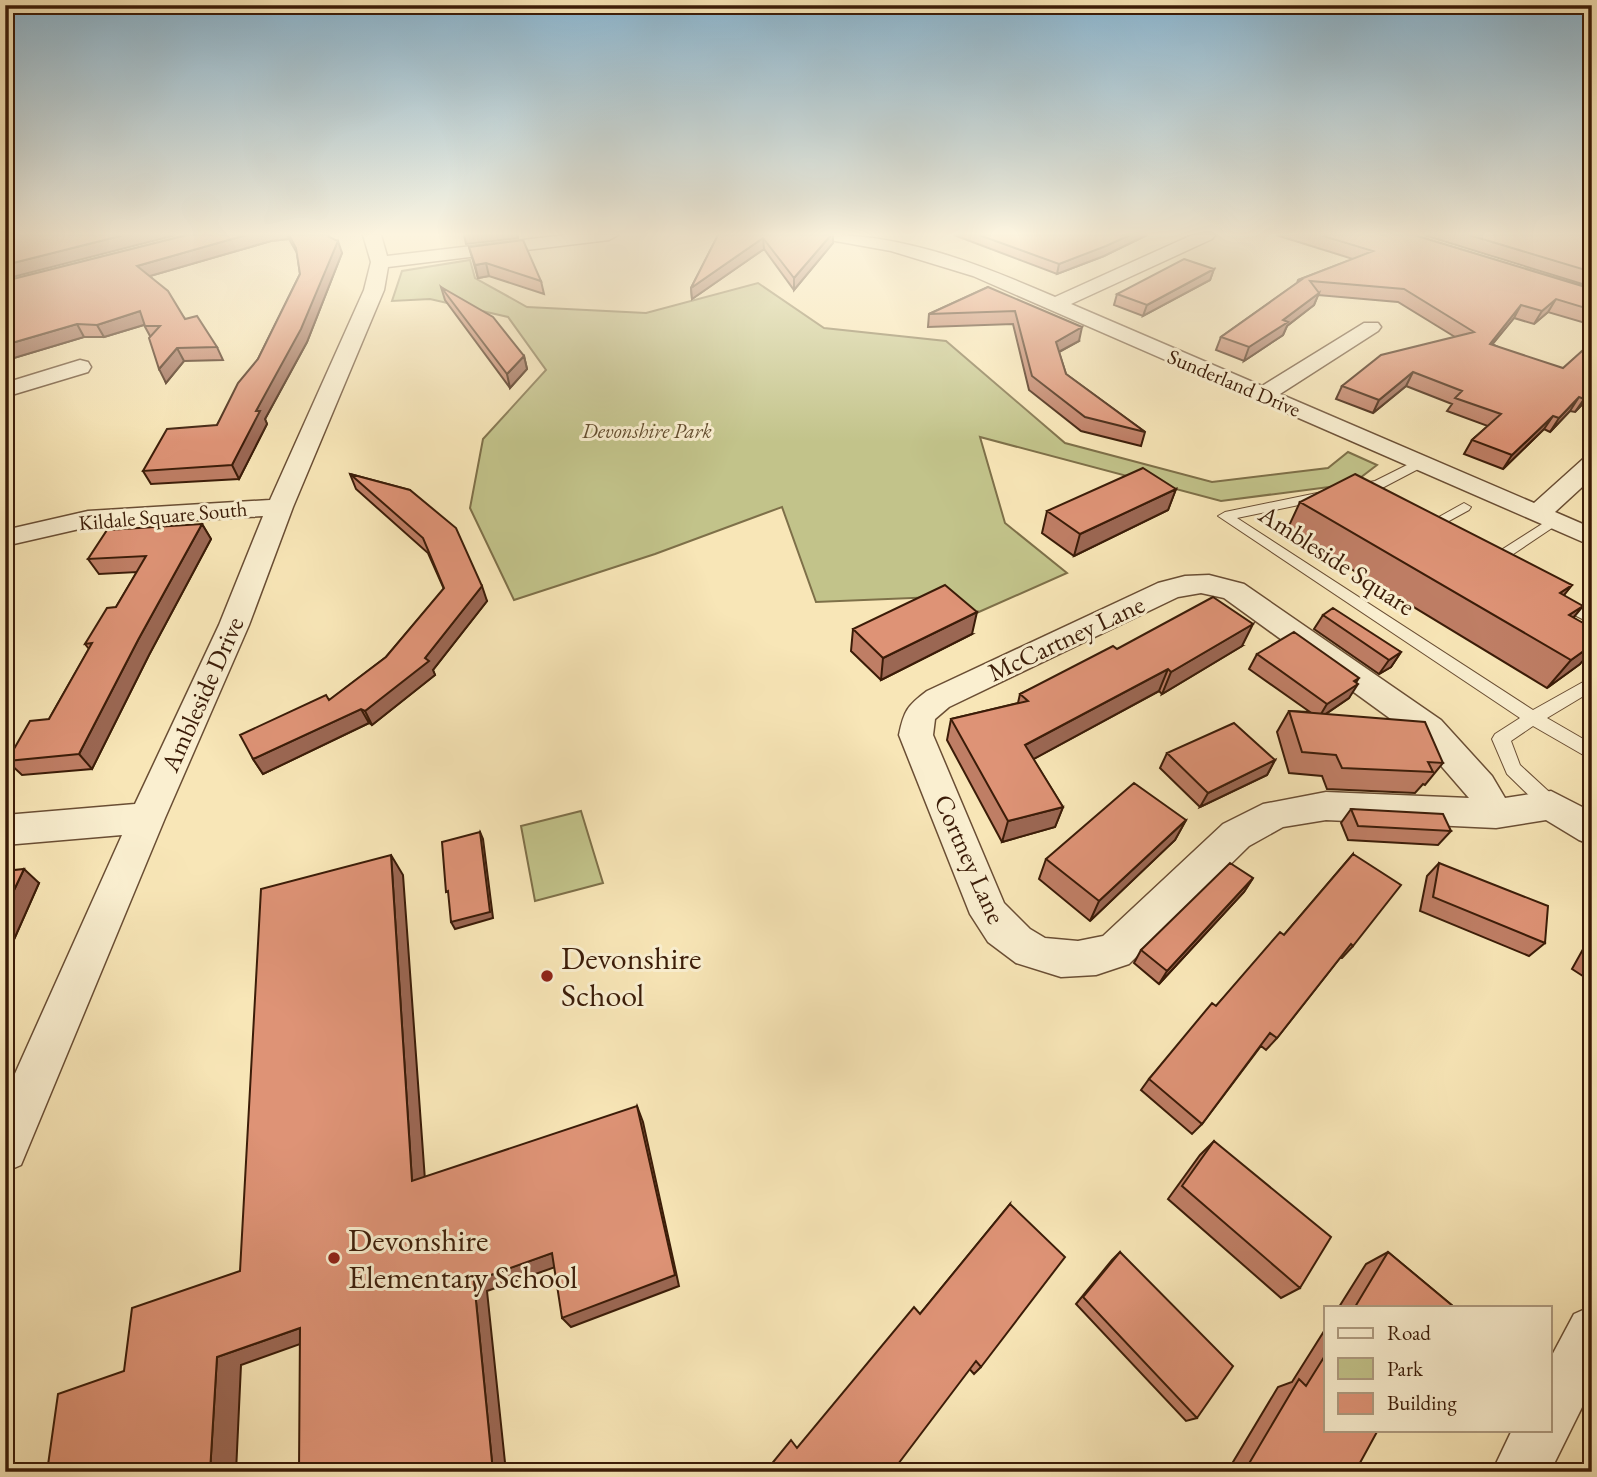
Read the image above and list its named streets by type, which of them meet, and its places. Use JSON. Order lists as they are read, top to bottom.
{
  "streets": {
    "street": [
      "Sunderland Drive",
      "Kildale Square South",
      "McCartney Lane",
      "Ambleside Drive",
      "Cortney Lane"
    ],
    "lane": ["Ambleside Square"]
  },
  "crossings": [
    ["Sunderland Drive", "Ambleside Square"],
    ["Kildale Square South", "Ambleside Drive"],
    ["McCartney Lane", "Cortney Lane"]
  ],
  "parks": ["Devonshire Park"],
  "places": ["Devonshire School", "Devonshire Elementary School"],
  "legend": ["Road", "Park", "Building"]
}
